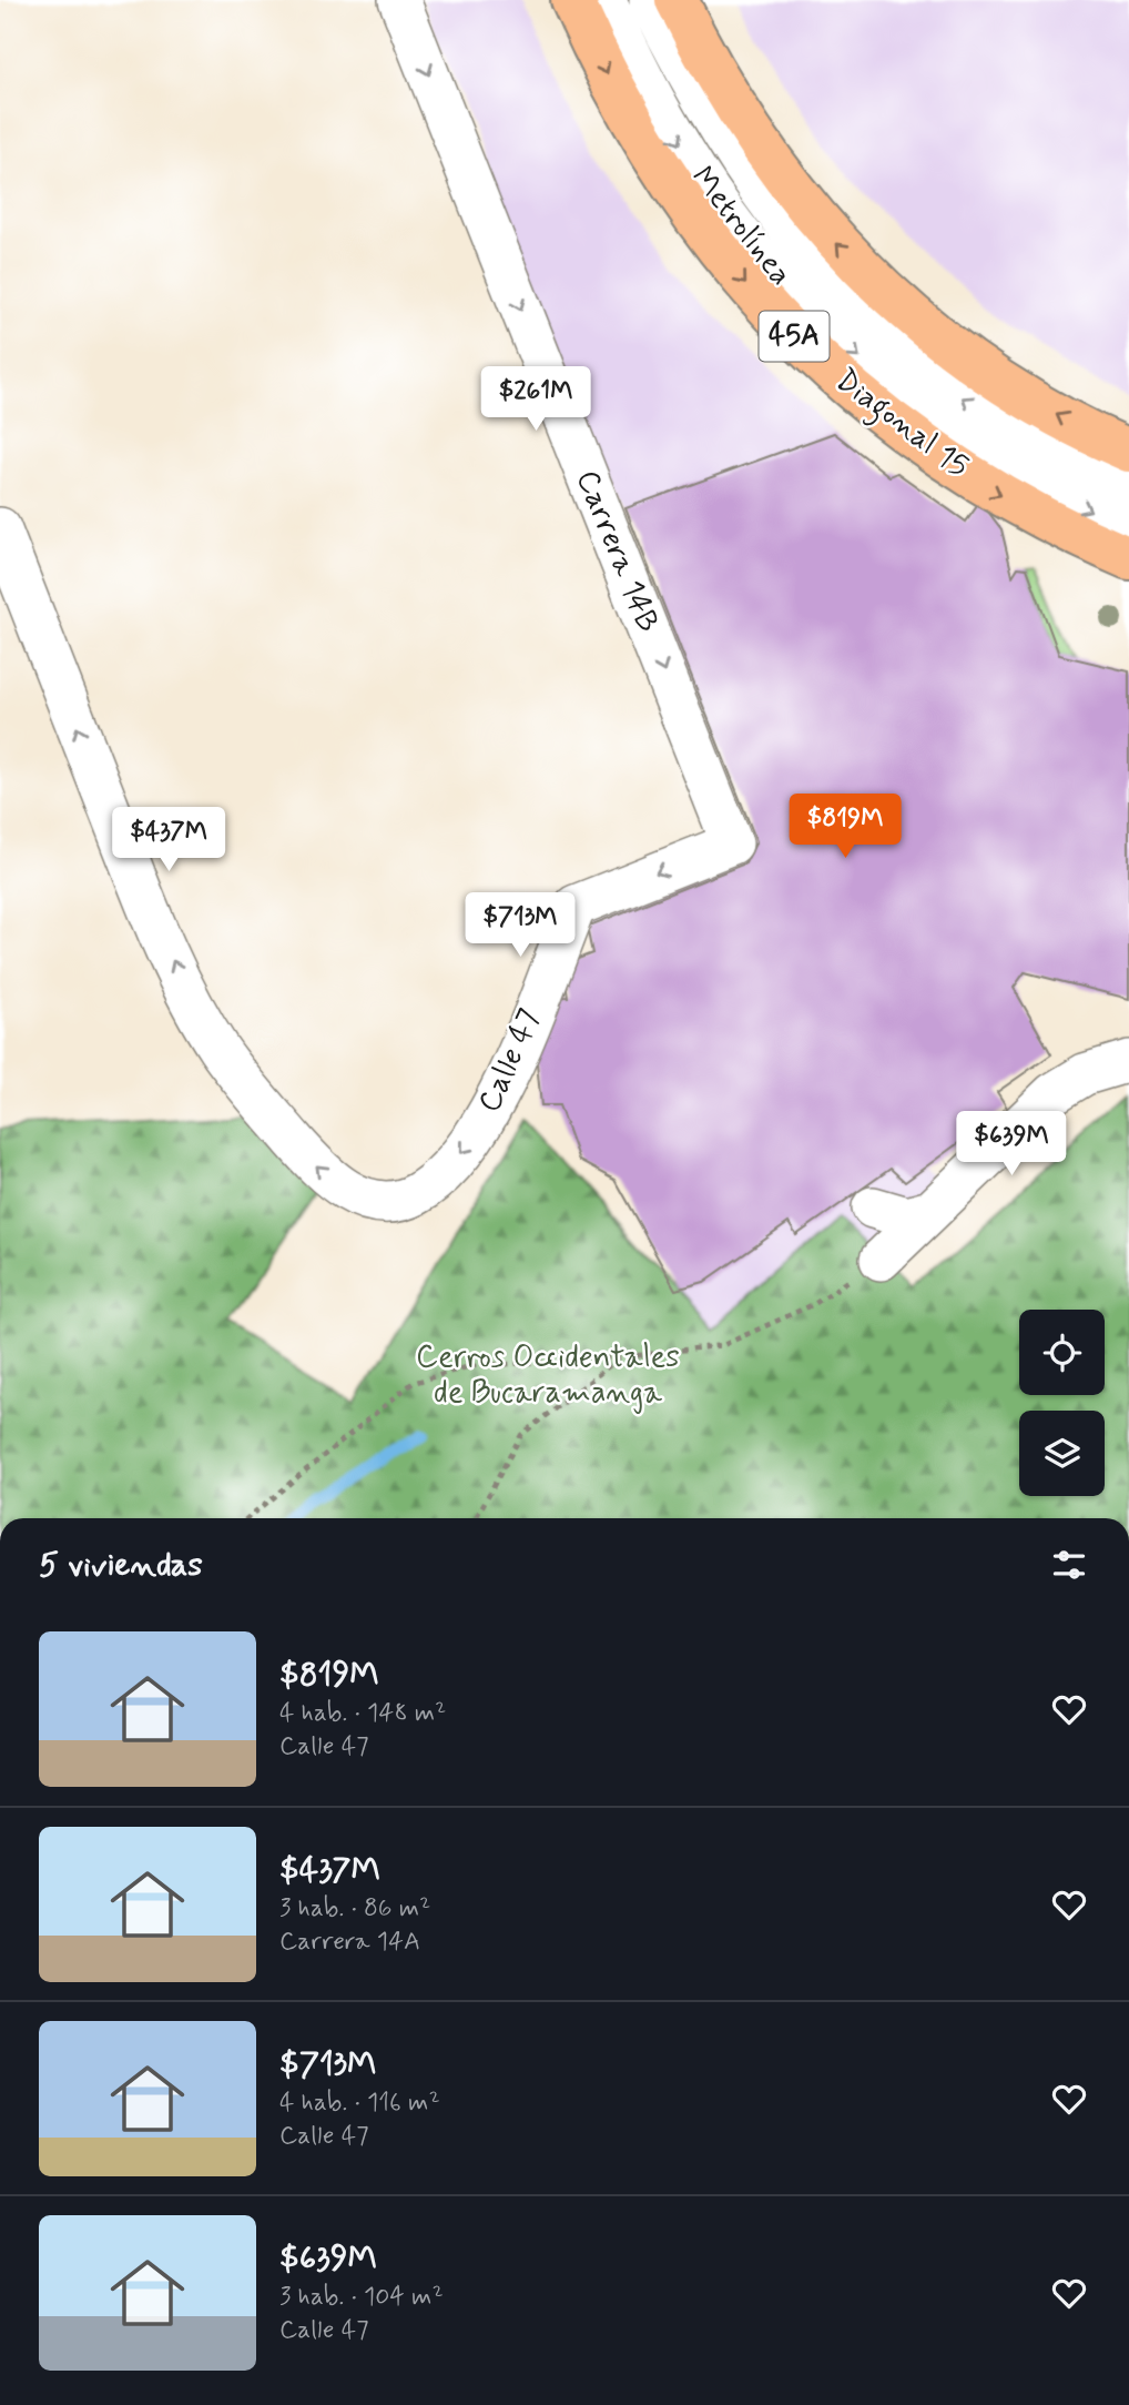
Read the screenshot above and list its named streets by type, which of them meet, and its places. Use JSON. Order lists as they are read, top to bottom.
{
  "streets": {
    "main road": ["45A", "Diagonal 15"],
    "street": ["Metrolínea", "Carrera 14B", "Calle 47"]
  },
  "crossings": [
    ["Carrera 14B", "Calle 47"]
  ],
  "one_way": ["Carrera 14B"],
  "parks": ["Cerros Occidentales de Bucaramanga"],
  "page": {
    "price": [
      "$261M",
      "$819M",
      "$437M",
      "$713M",
      "$639M"
    ],
    "heading": "5 viviendas",
    "list": [
      {
        "name": "$819M",
        "note": "4 hab. · 148 m² · Calle 47"
      },
      {
        "name": "$437M",
        "note": "3 hab. · 86 m² · Carrera 14A"
      },
      {
        "name": "$713M",
        "note": "4 hab. · 116 m² · Calle 47"
      },
      {
        "name": "$639M",
        "note": "3 hab. · 104 m² · Calle 47"
      }
    ]
  }
}
